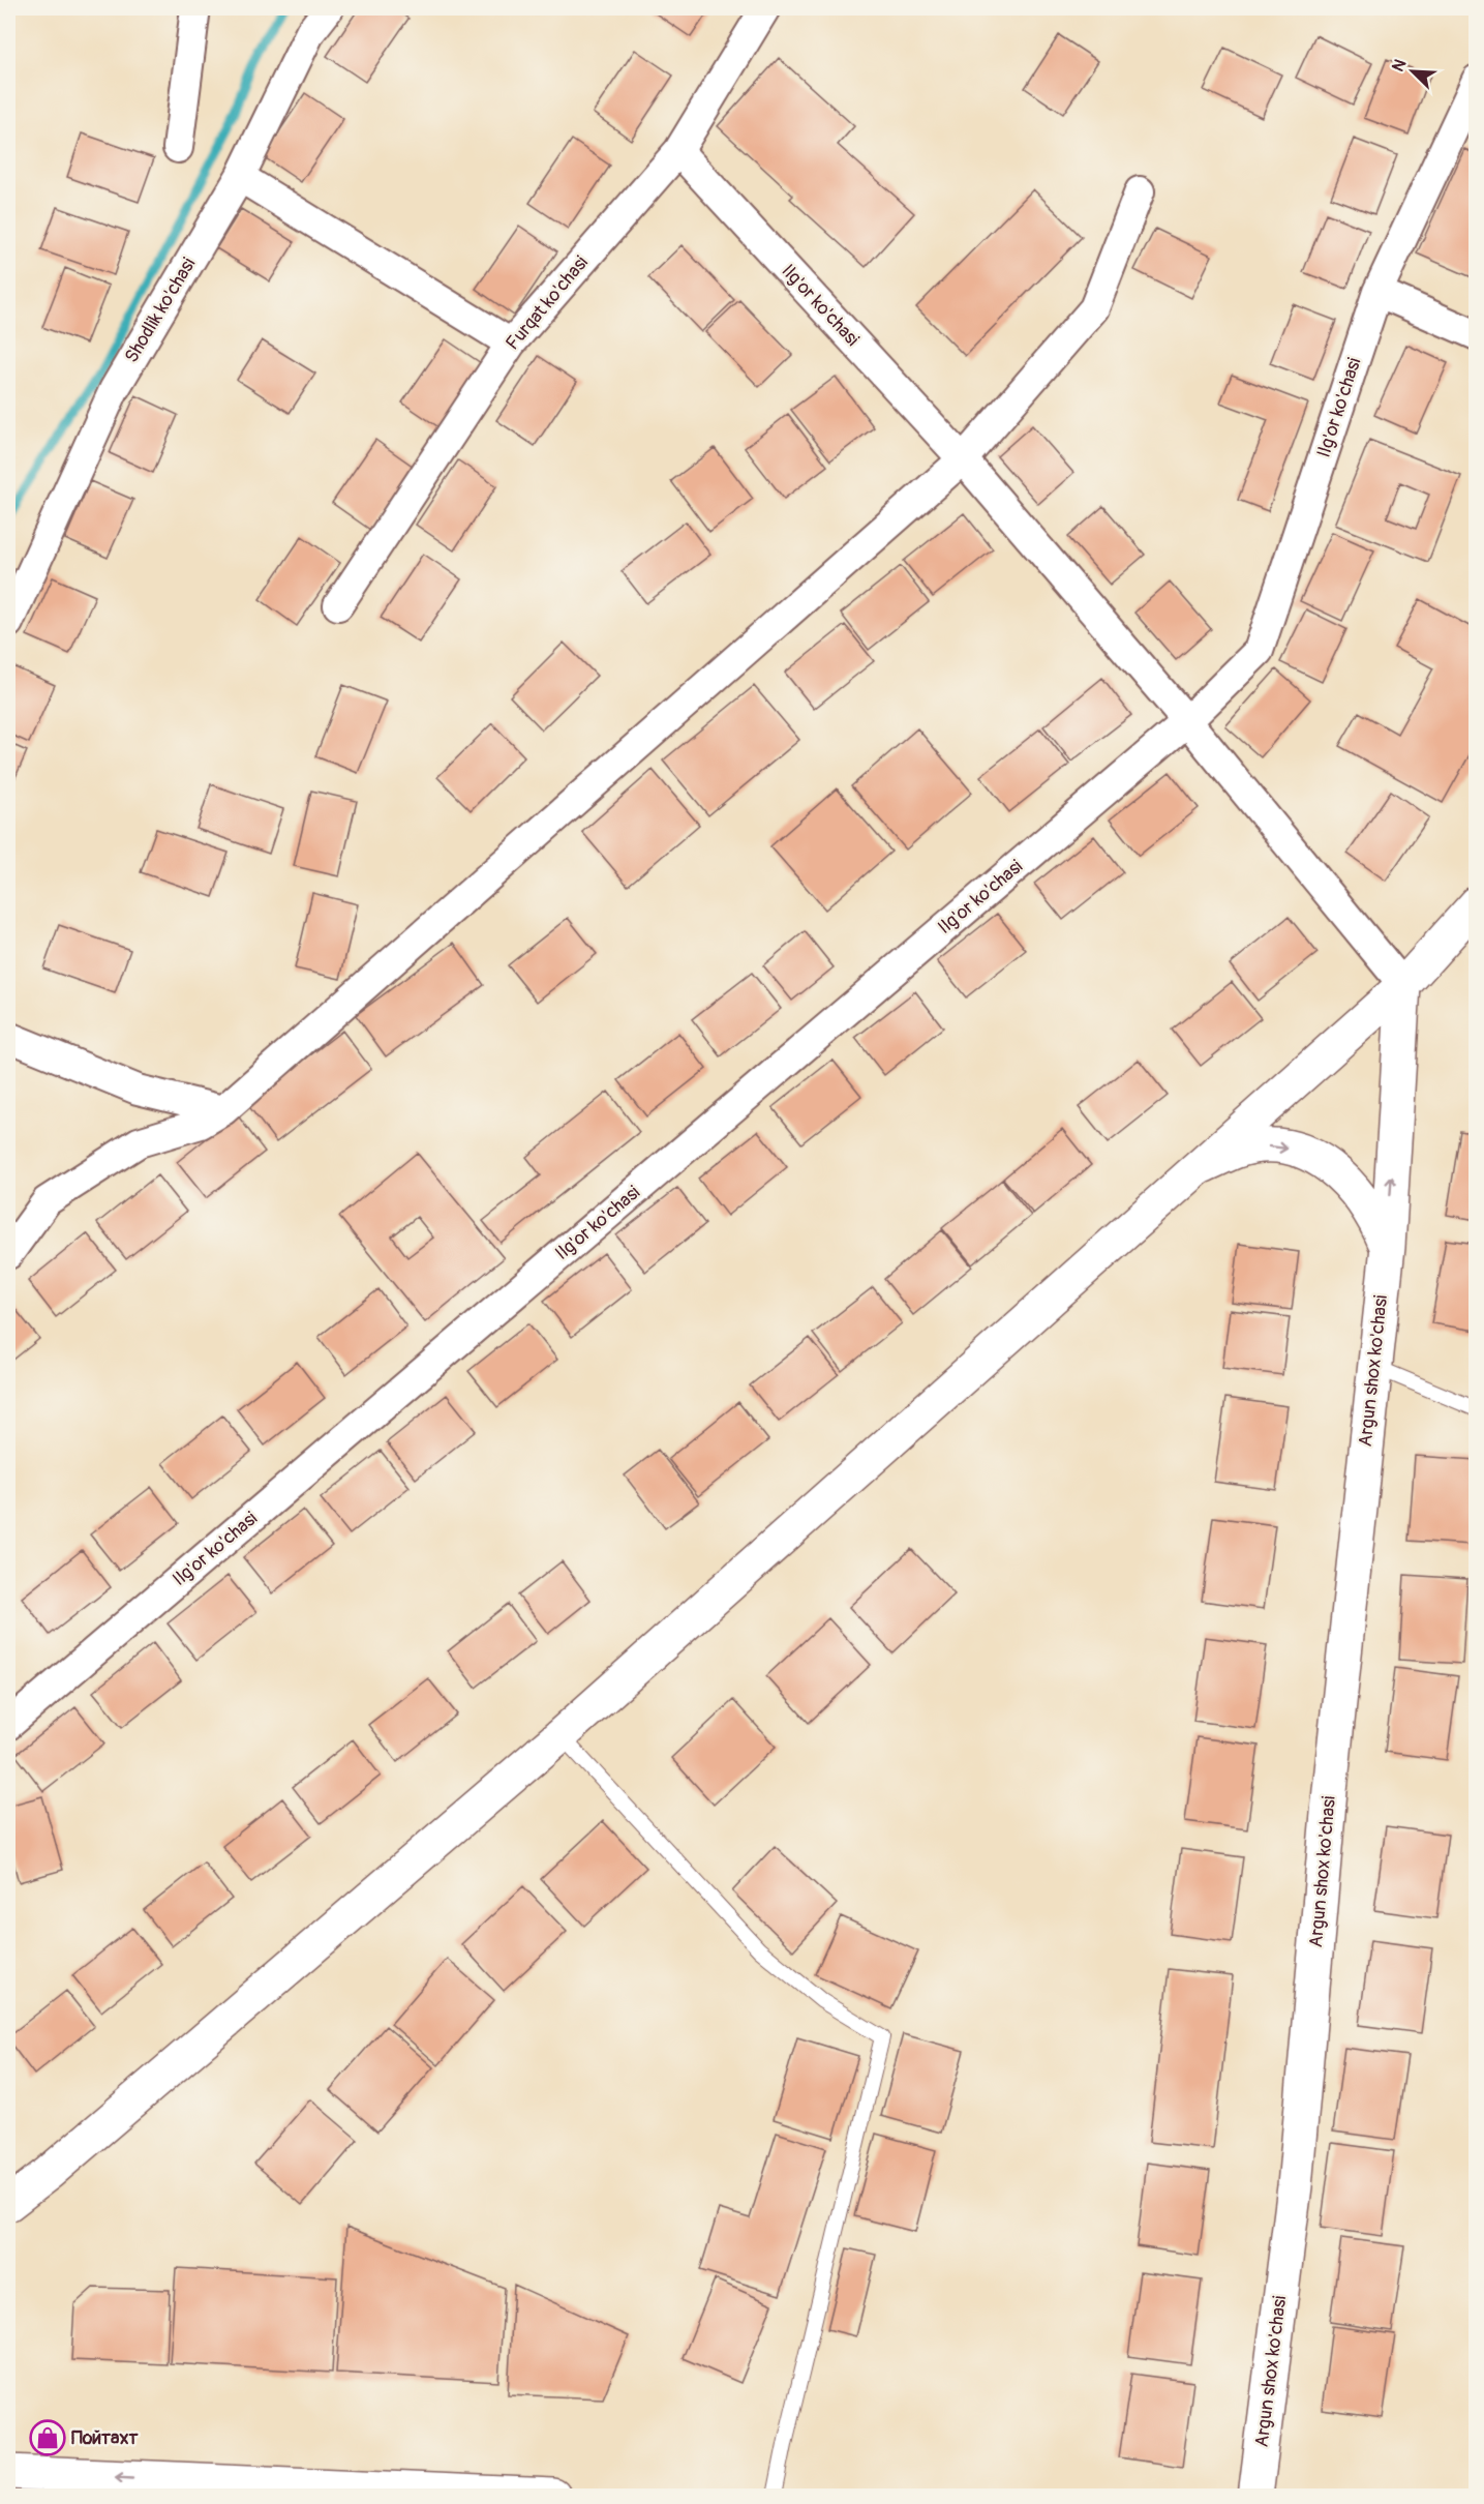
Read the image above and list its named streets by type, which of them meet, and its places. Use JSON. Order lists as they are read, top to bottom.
{
  "streets": {
    "main road": ["Argun shox ko'chasi"],
    "street": ["Furqat ko'chasi", "Ilg'or ko'chasi", "Shodlik ko'chasi"]
  },
  "crossings": [
    ["Furqat ko'chasi", "Ilg'or ko'chasi"],
    ["Ilg'or ko'chasi", "Argun shox ko'chasi"]
  ],
  "places": {
    "shop": ["Пойтахт"]
  },
  "north": "top left"
}
